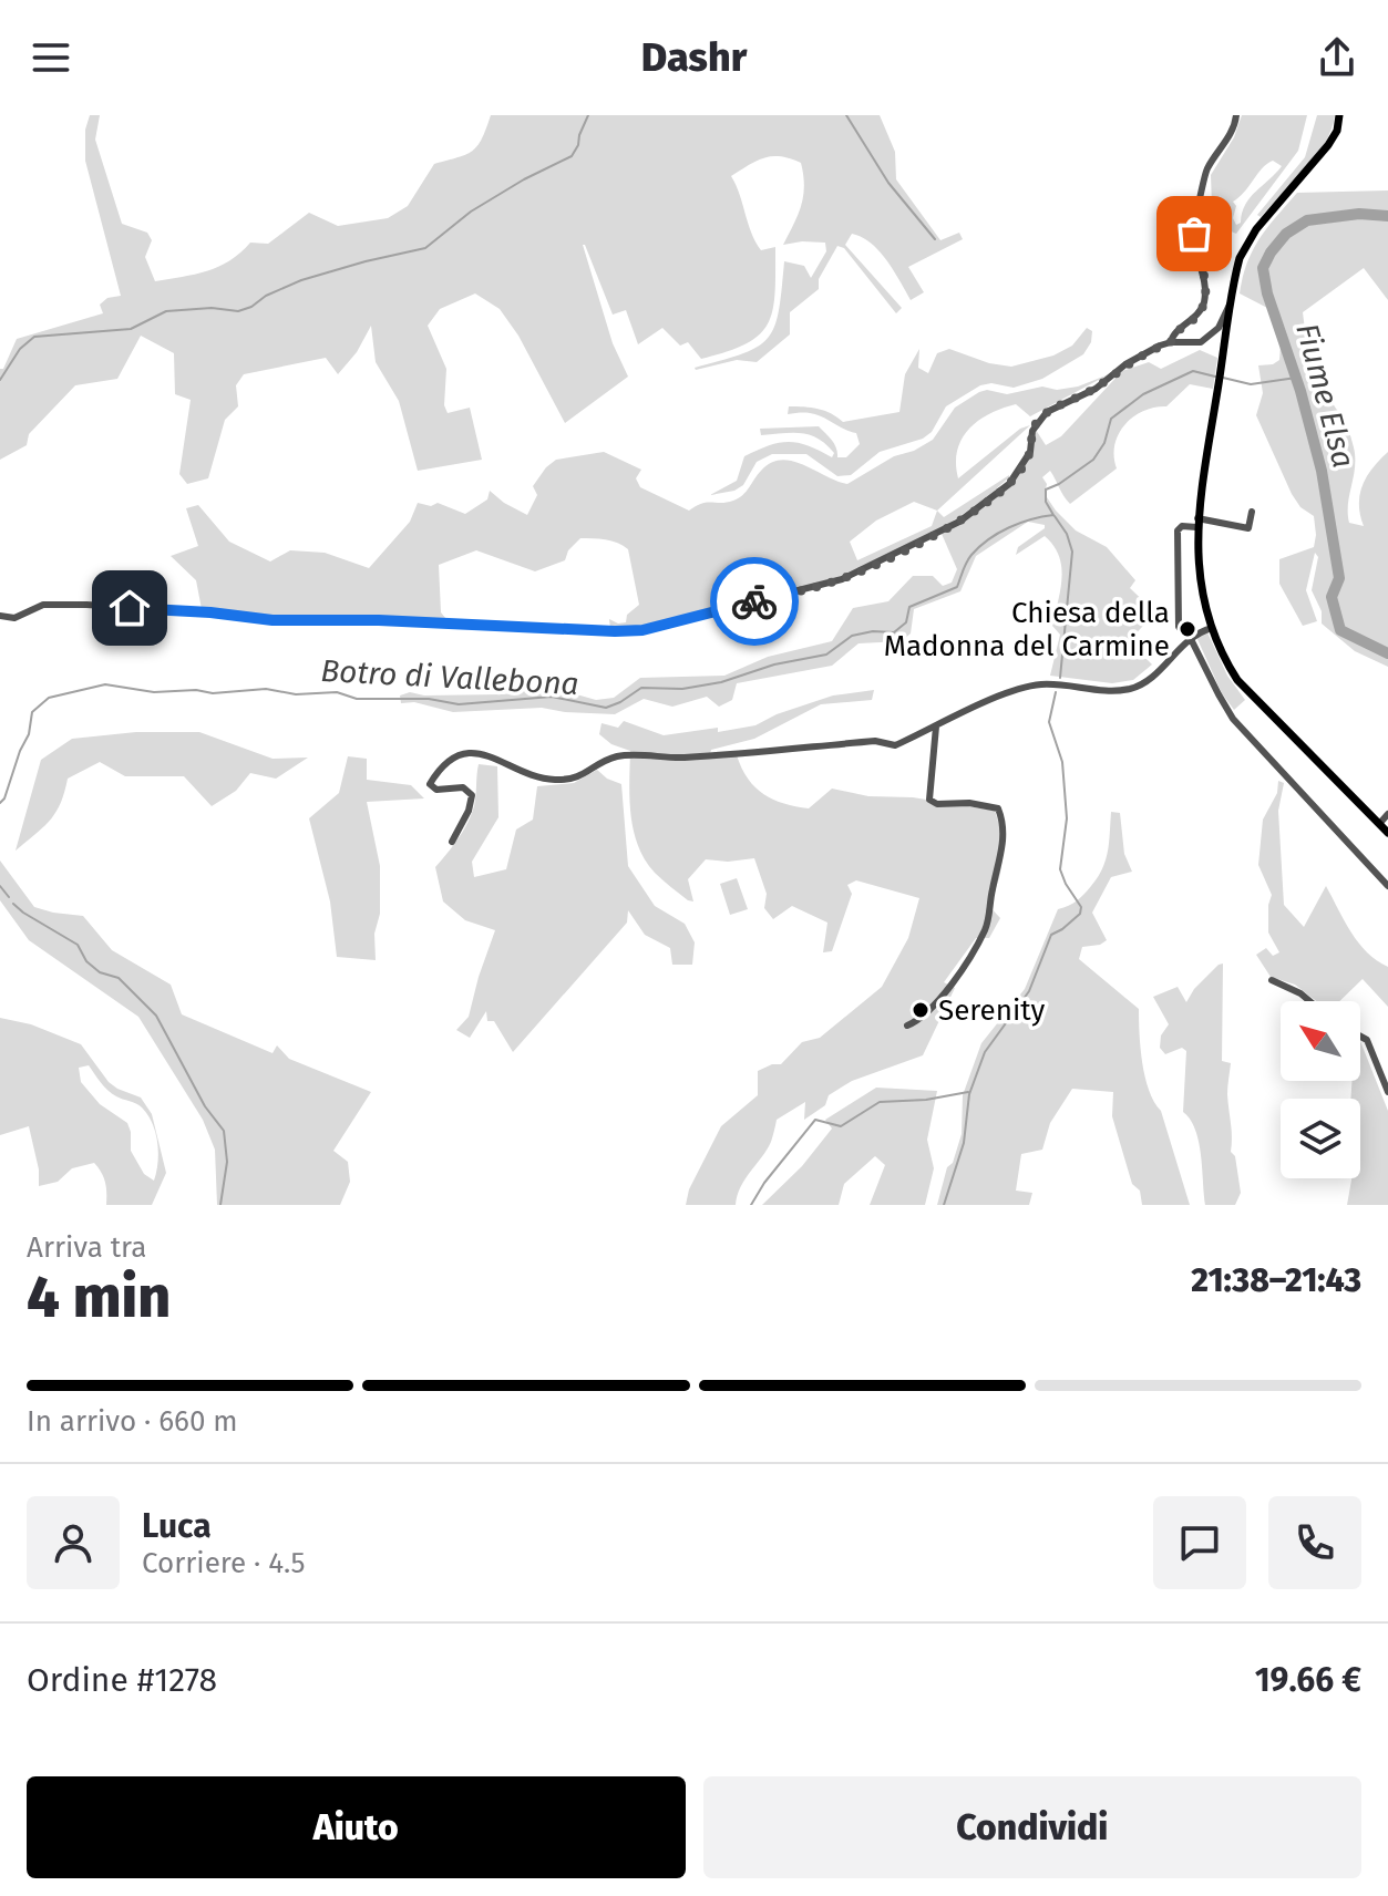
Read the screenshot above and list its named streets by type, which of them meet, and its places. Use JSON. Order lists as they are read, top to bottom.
{
  "water": ["Fiume Elsa", "Botro di Vallebona"],
  "places": ["Chiesa della Madonna del Carmine", "Serenity"],
  "north": "top left",
  "page": {
    "header": "Dashr",
    "heading": ["4 min", "Arriva tra", "21:38–21:43"],
    "panel": [
      "Luca",
      "Corriere · 4.5",
      "Ordine #1278",
      "19.66 €"
    ],
    "bar": "In arrivo · 660 m",
    "buttons": ["Aiuto", "Condividi"]
  }
}
